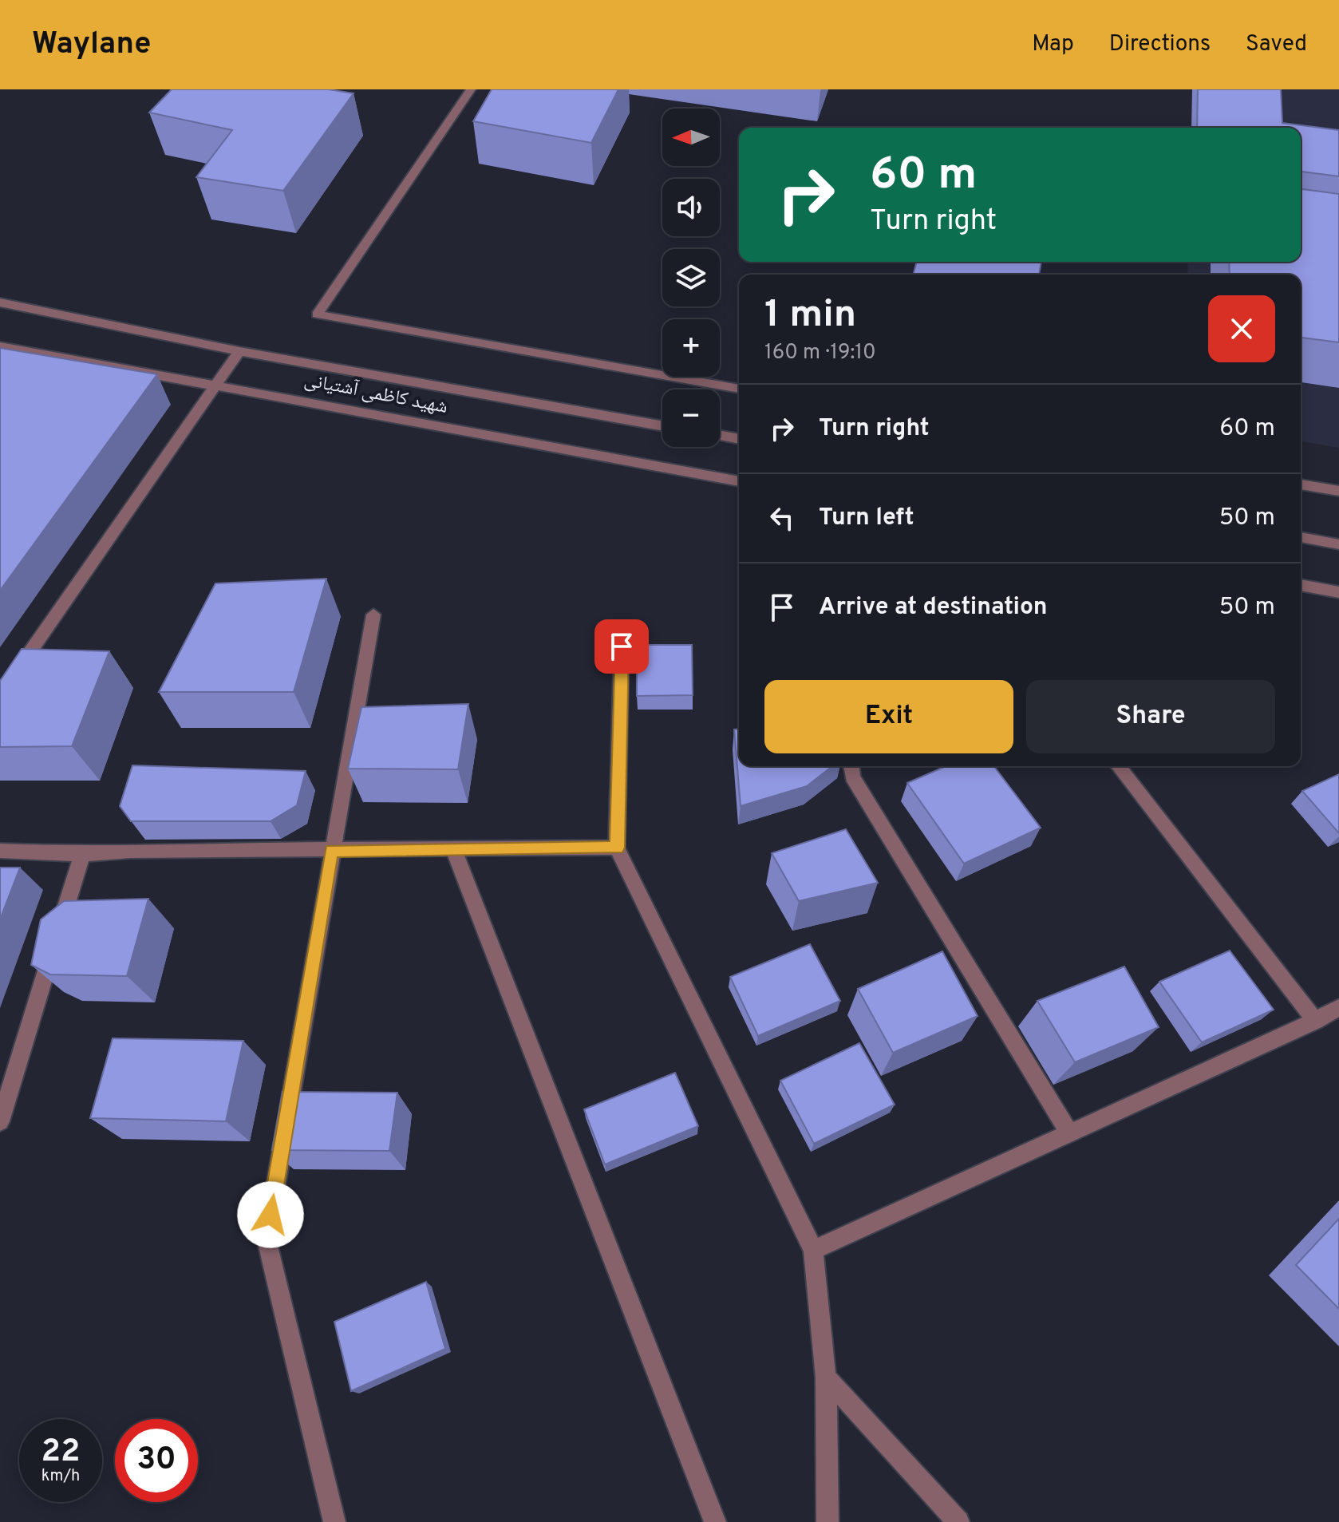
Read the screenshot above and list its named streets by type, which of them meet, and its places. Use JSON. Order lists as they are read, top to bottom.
{
  "streets": {
    "street": ["شهید کاظمی آشتیانی"]
  },
  "north": "left",
  "page": {
    "header": "Waylane",
    "nav": ["Map", "Directions", "Saved"],
    "map_buttons": ["+", "−"],
    "turn": ["60 m", "Turn right"],
    "heading": ["1 min", "160 m · 19:10"],
    "list": [
      {
        "name": "Turn right",
        "value": "60 m"
      },
      {
        "name": "Turn left",
        "value": "50 m"
      },
      {
        "name": "Arrive at destination",
        "value": "50 m"
      }
    ],
    "buttons": ["Exit", "Share"],
    "speed": "22 km/h",
    "limit": "30"
  }
}
